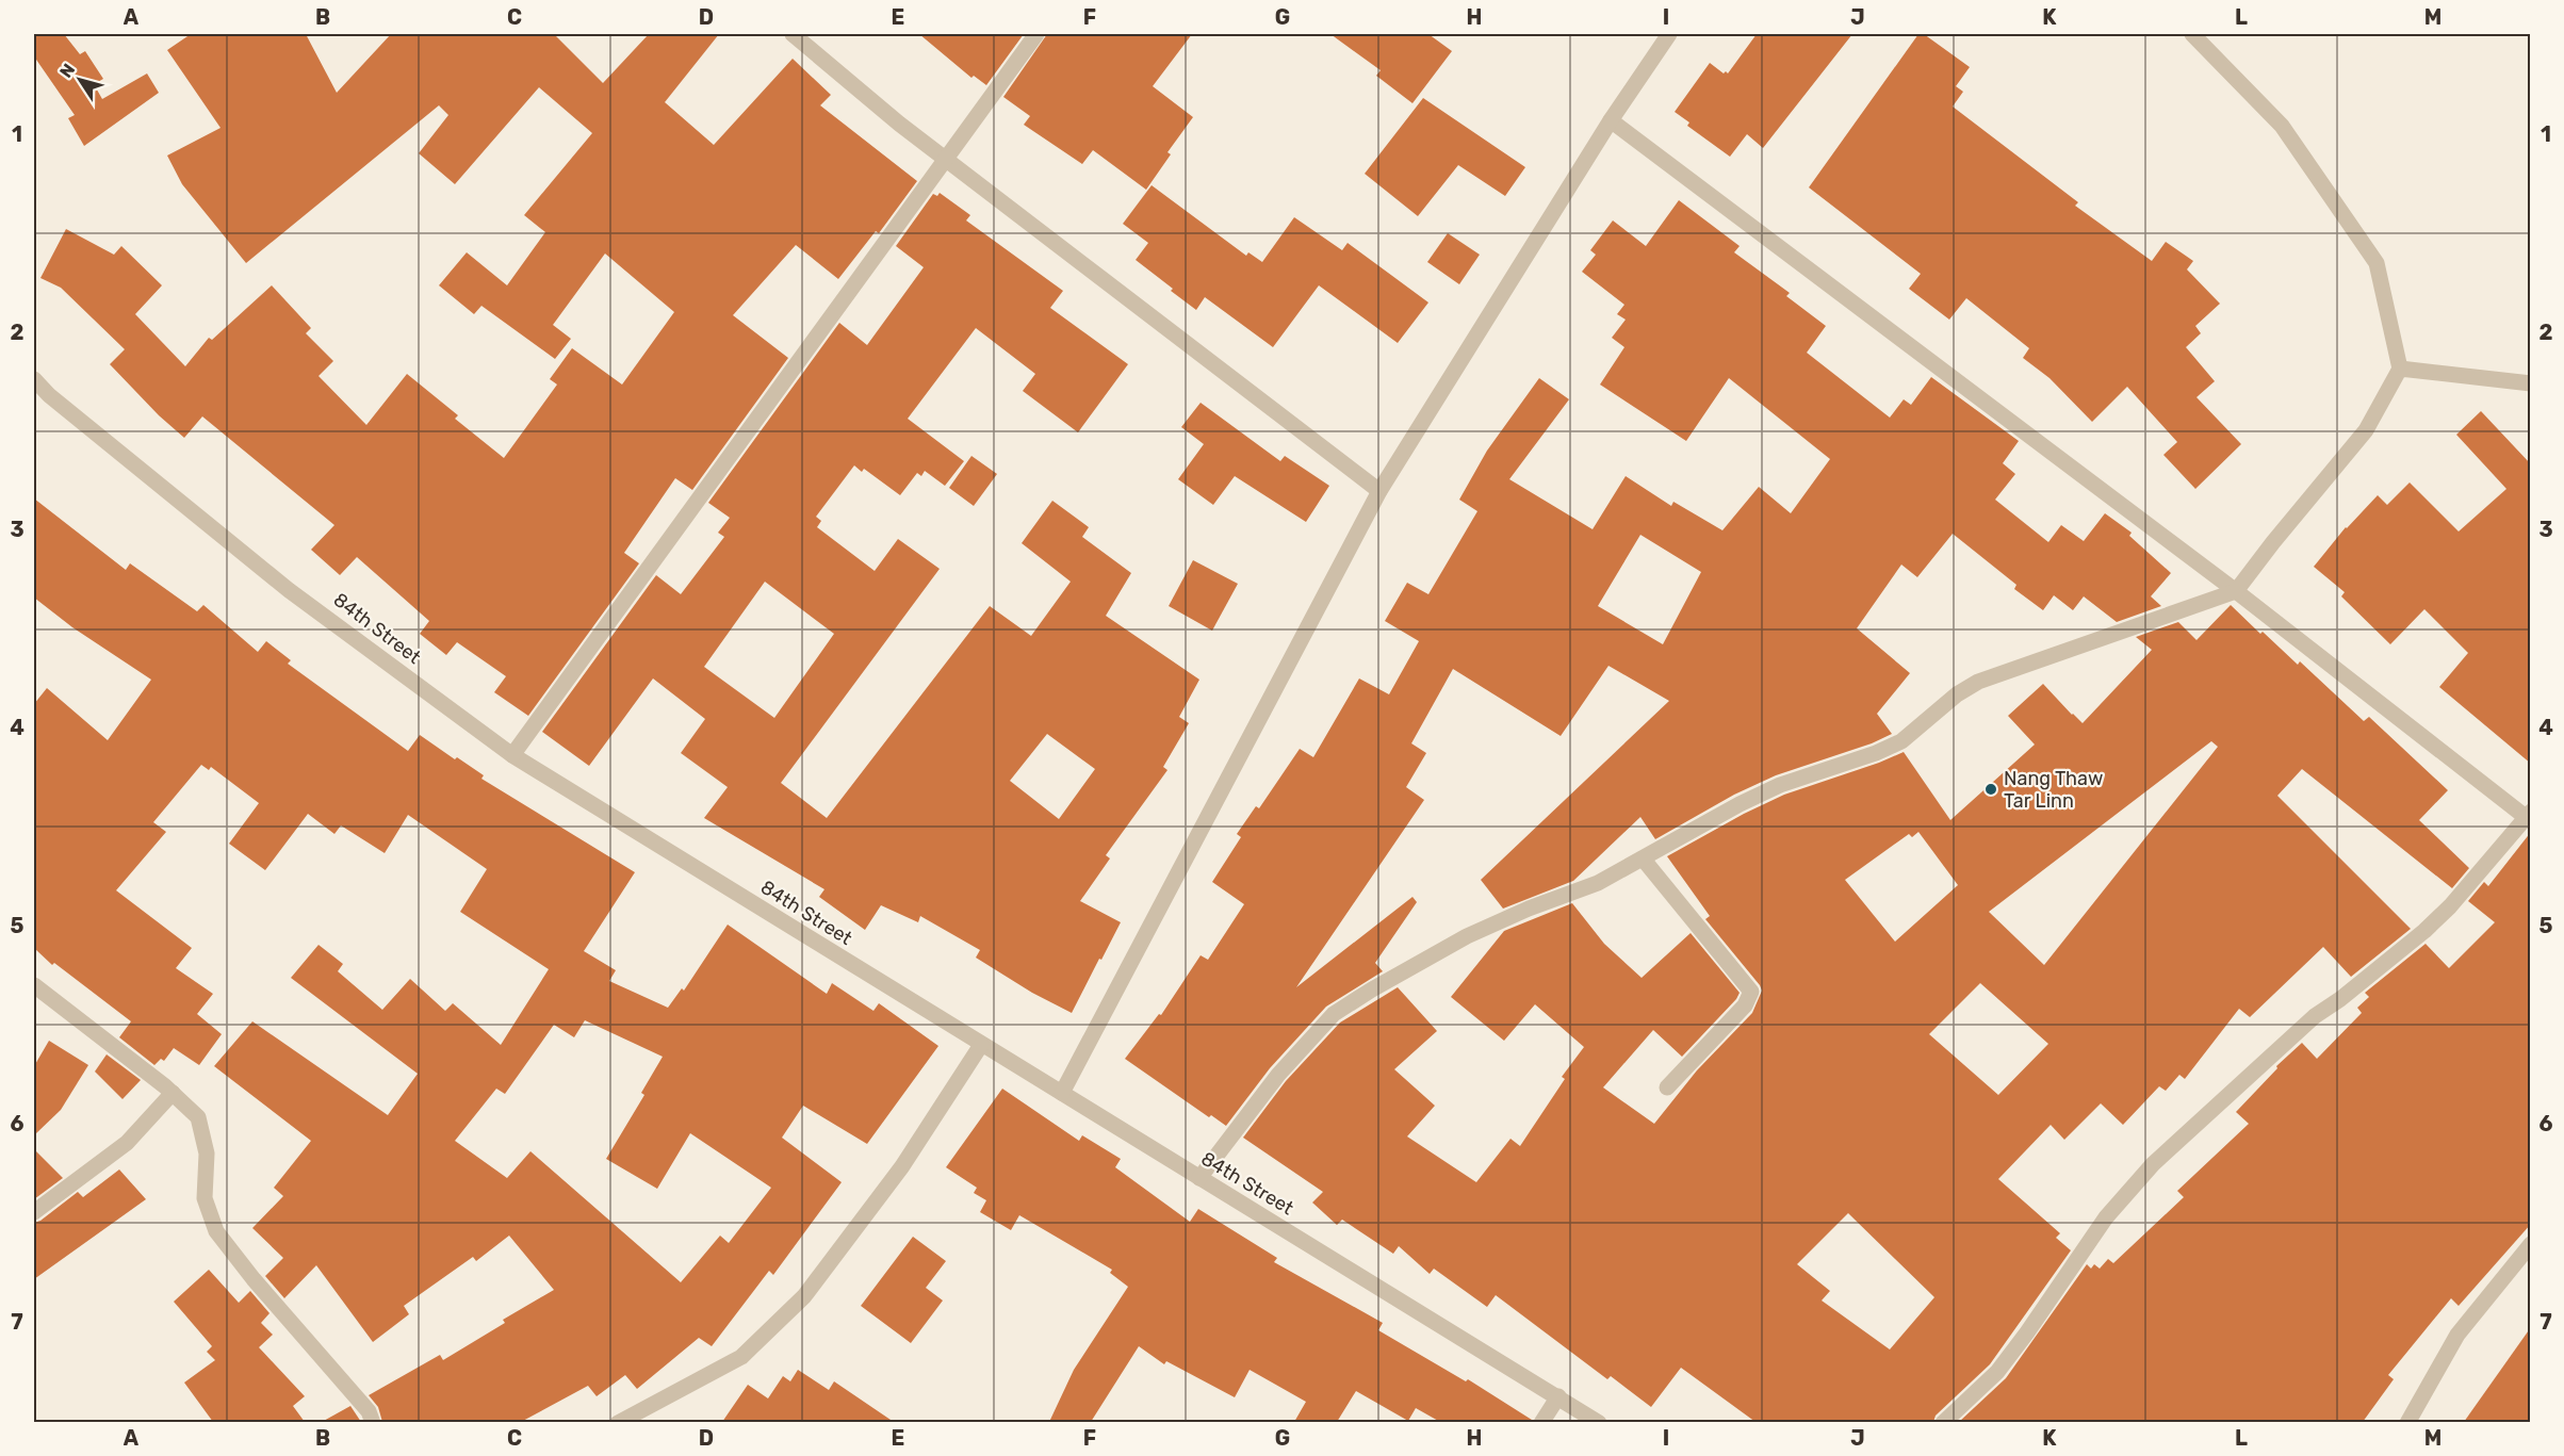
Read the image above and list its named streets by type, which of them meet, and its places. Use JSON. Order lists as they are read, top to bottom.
{
  "streets": {
    "street": ["84th Street"]
  },
  "places": ["Nang Thaw Tar Linn"],
  "north": "top left",
  "grid": {
    "columns": [
      "A",
      "B",
      "C",
      "D",
      "E",
      "F",
      "G",
      "H",
      "I",
      "J",
      "K",
      "L",
      "M"
    ],
    "rows": [
      "1",
      "2",
      "3",
      "4",
      "5",
      "6",
      "7"
    ]
  }
}
